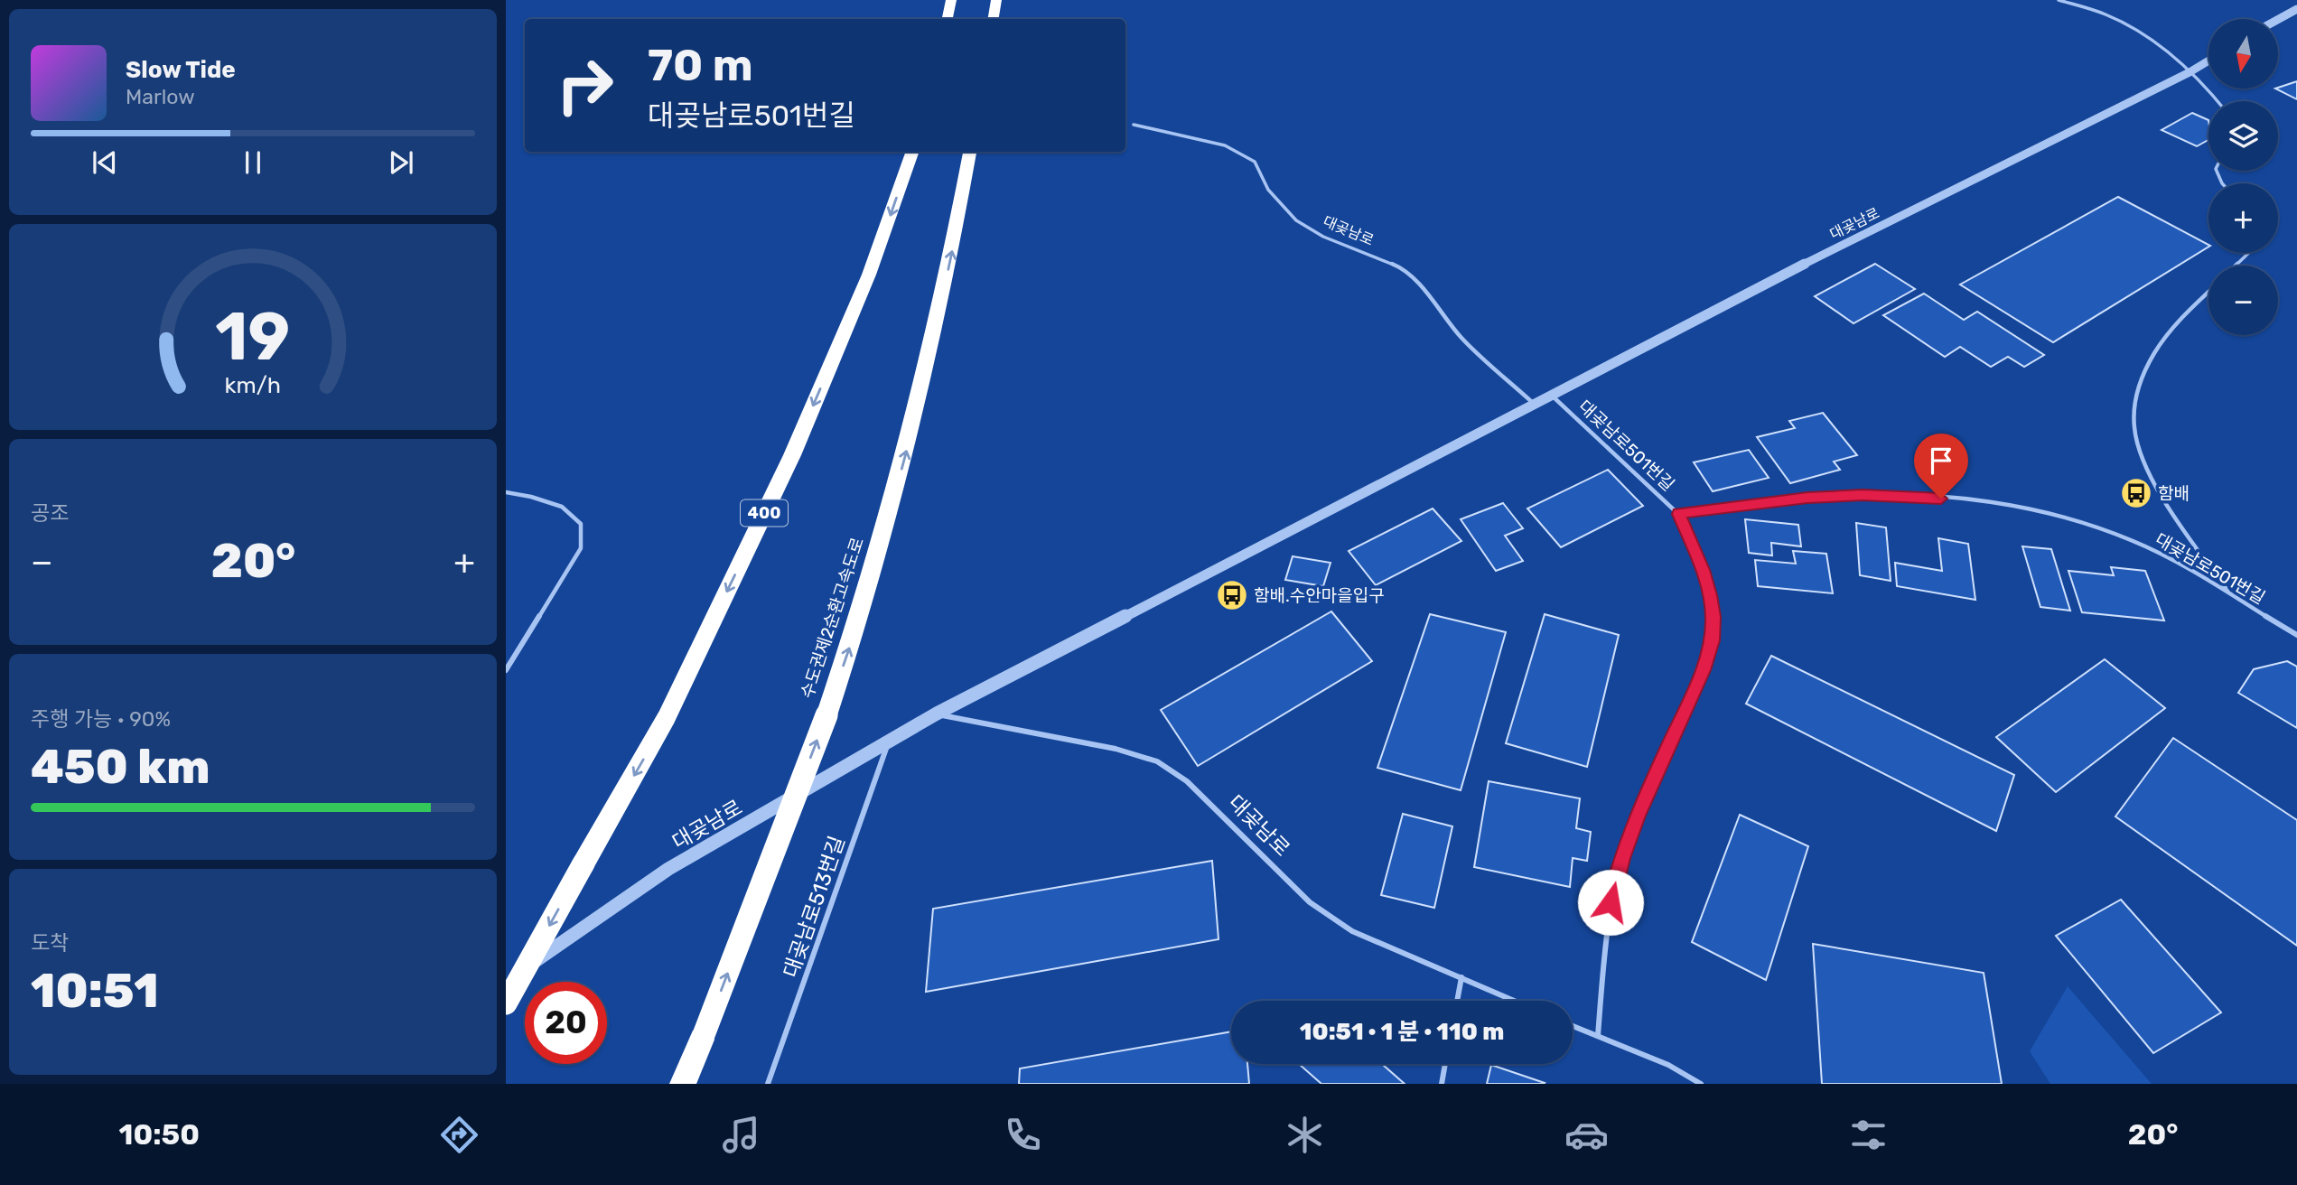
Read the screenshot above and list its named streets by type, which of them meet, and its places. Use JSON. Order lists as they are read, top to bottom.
{
  "streets": {
    "highway": ["400", "수도권제2순환고속도로"],
    "street": ["대곶남로"],
    "lane": ["대곶남로501번길", "대곶남로513번길"]
  },
  "crossings": [
    ["대곶남로", "대곶남로501번길"],
    ["대곶남로", "대곶남로513번길"]
  ],
  "places": {
    "bus stop": ["함배", "함배.수안마을입구"]
  },
  "north": "bottom",
  "page": {
    "map_buttons": ["+", "−"],
    "turn": ["70 m", "대곶남로501번길"],
    "song": ["Slow Tide", "Marlow"],
    "tile": [
      "공조",
      ["주행 가능 · 90%", "450 km"],
      ["도착", "10:51"]
    ],
    "heat": ["−", "20°", "+"],
    "limit": "20",
    "trip": "10:51 · 1 분 · 110 m",
    "tabs": ["10:50", "20°"],
    "gauge": ["19", "km/h"]
  }
}
